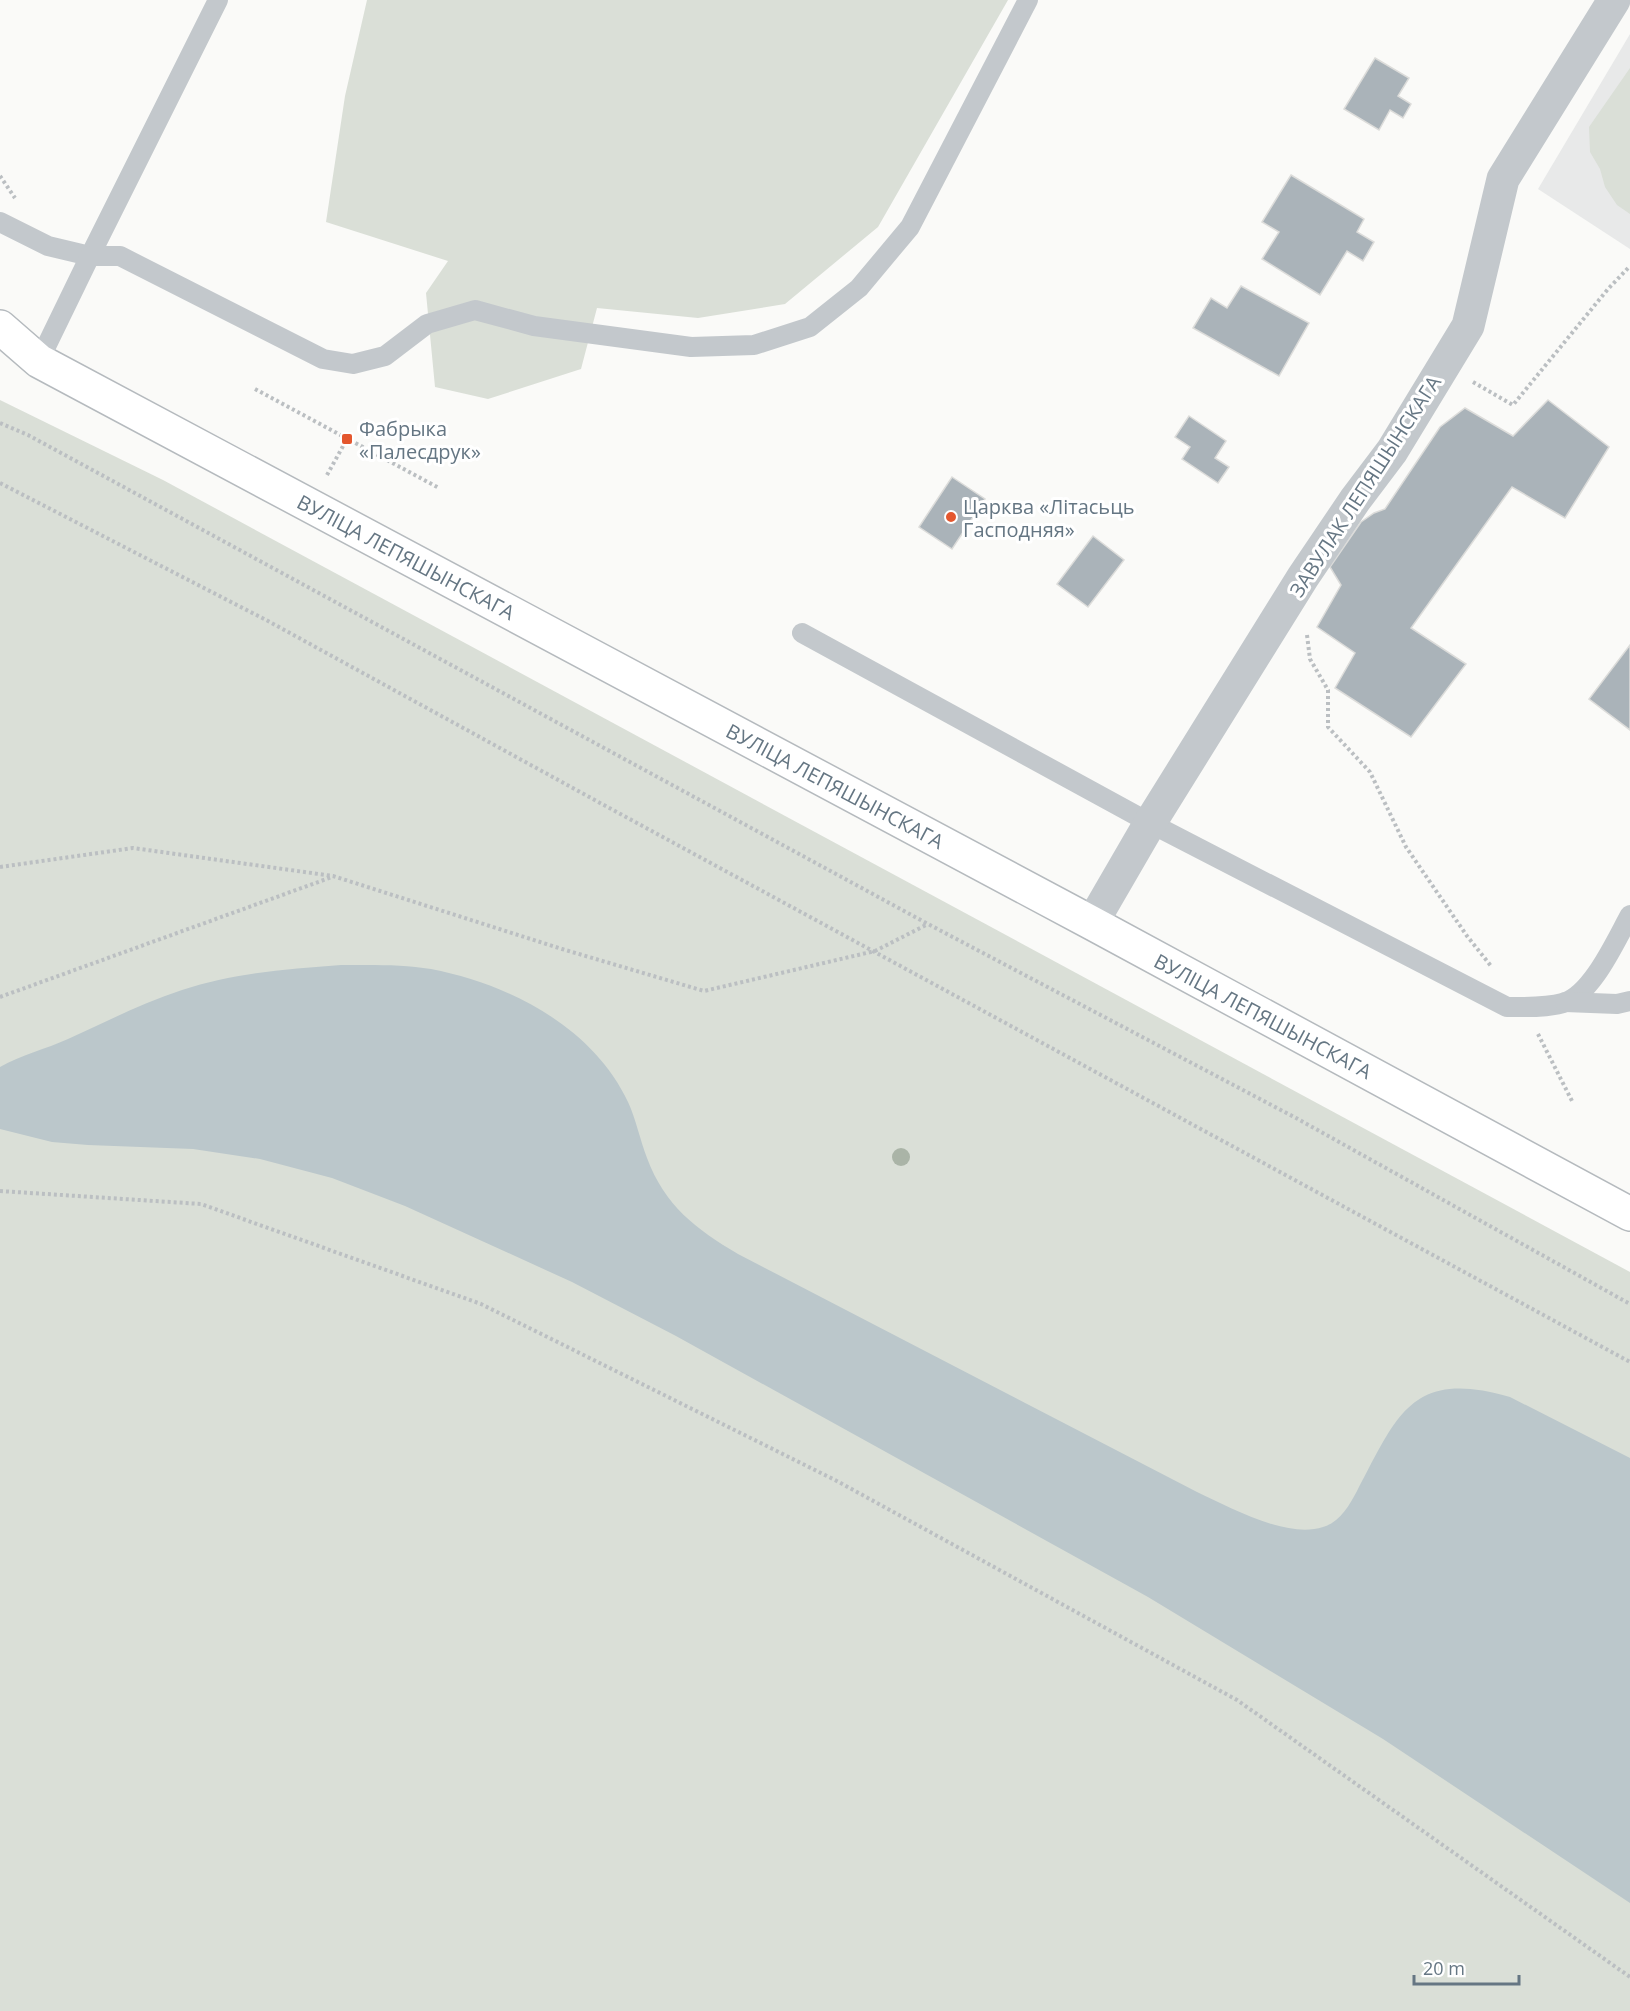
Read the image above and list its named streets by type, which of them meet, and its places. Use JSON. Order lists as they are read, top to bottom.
{
  "streets": {
    "main road": ["ВУЛІЦА ЛЕПЯШЫНСКАГА"],
    "street": ["ЗАВУЛАК ЛЕПЯШЫНСКАГА"]
  },
  "crossings": [
    ["ЗАВУЛАК ЛЕПЯШЫНСКАГА", "ВУЛІЦА ЛЕПЯШЫНСКАГА"]
  ],
  "places": {
    "transit": ["Фабрыка «Палесдрук»"],
    "other": ["Царква «Літасьць Гасподняя»"]
  },
  "scale_bar": "20 m"
}
